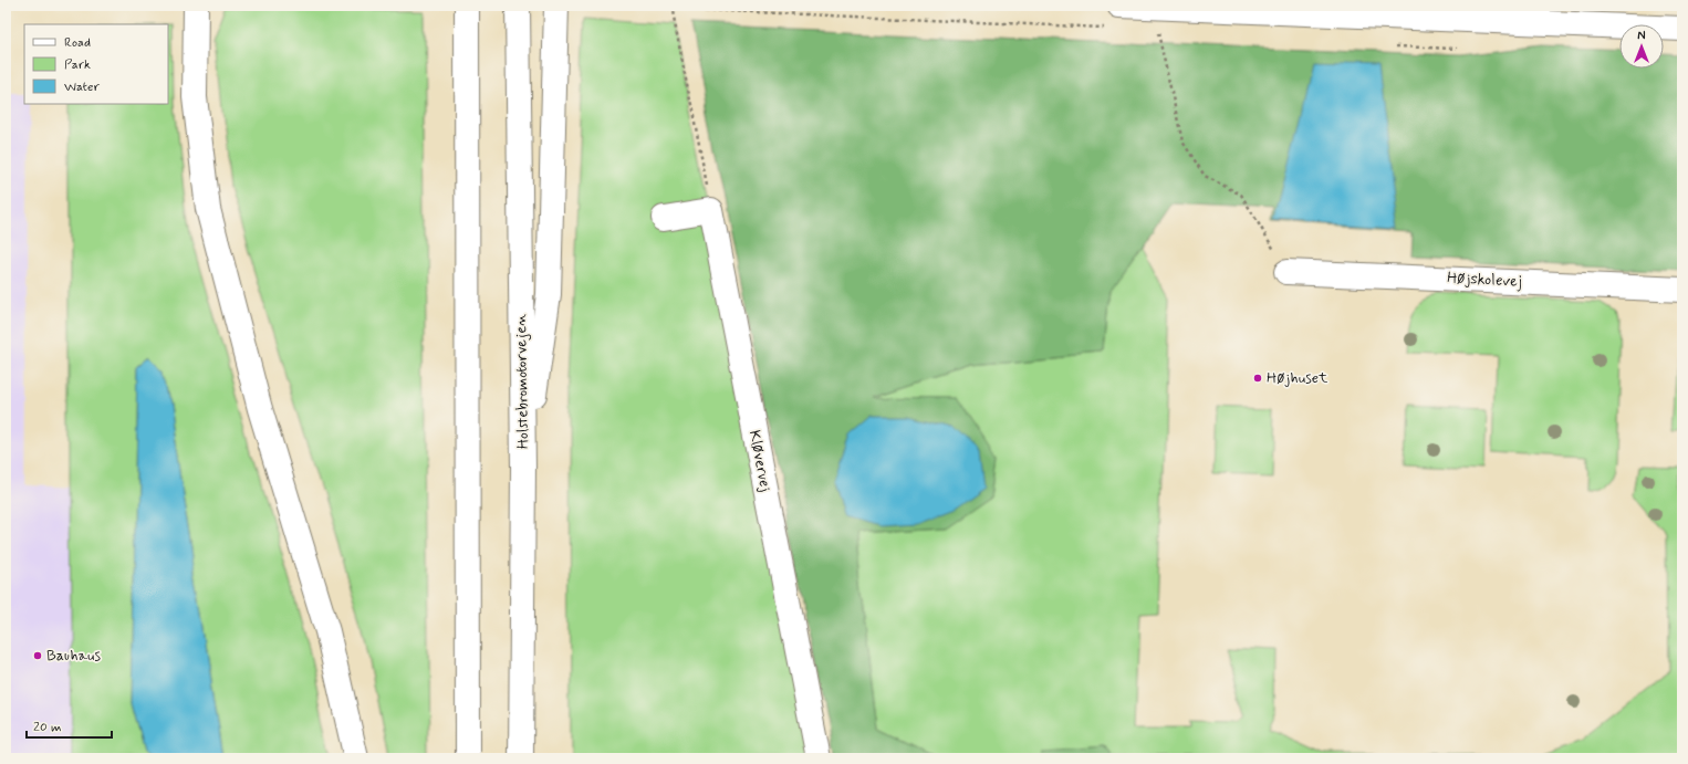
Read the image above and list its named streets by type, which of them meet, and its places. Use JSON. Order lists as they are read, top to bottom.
{
  "streets": {
    "main road": ["Højskolevej", "Holstebromotorvejen", "Kløvervej"]
  },
  "places": ["Højhuset", "Bauhaus"],
  "legend": ["Road", "Park", "Water"],
  "scale_bar": "20 m",
  "north": "top"
}
